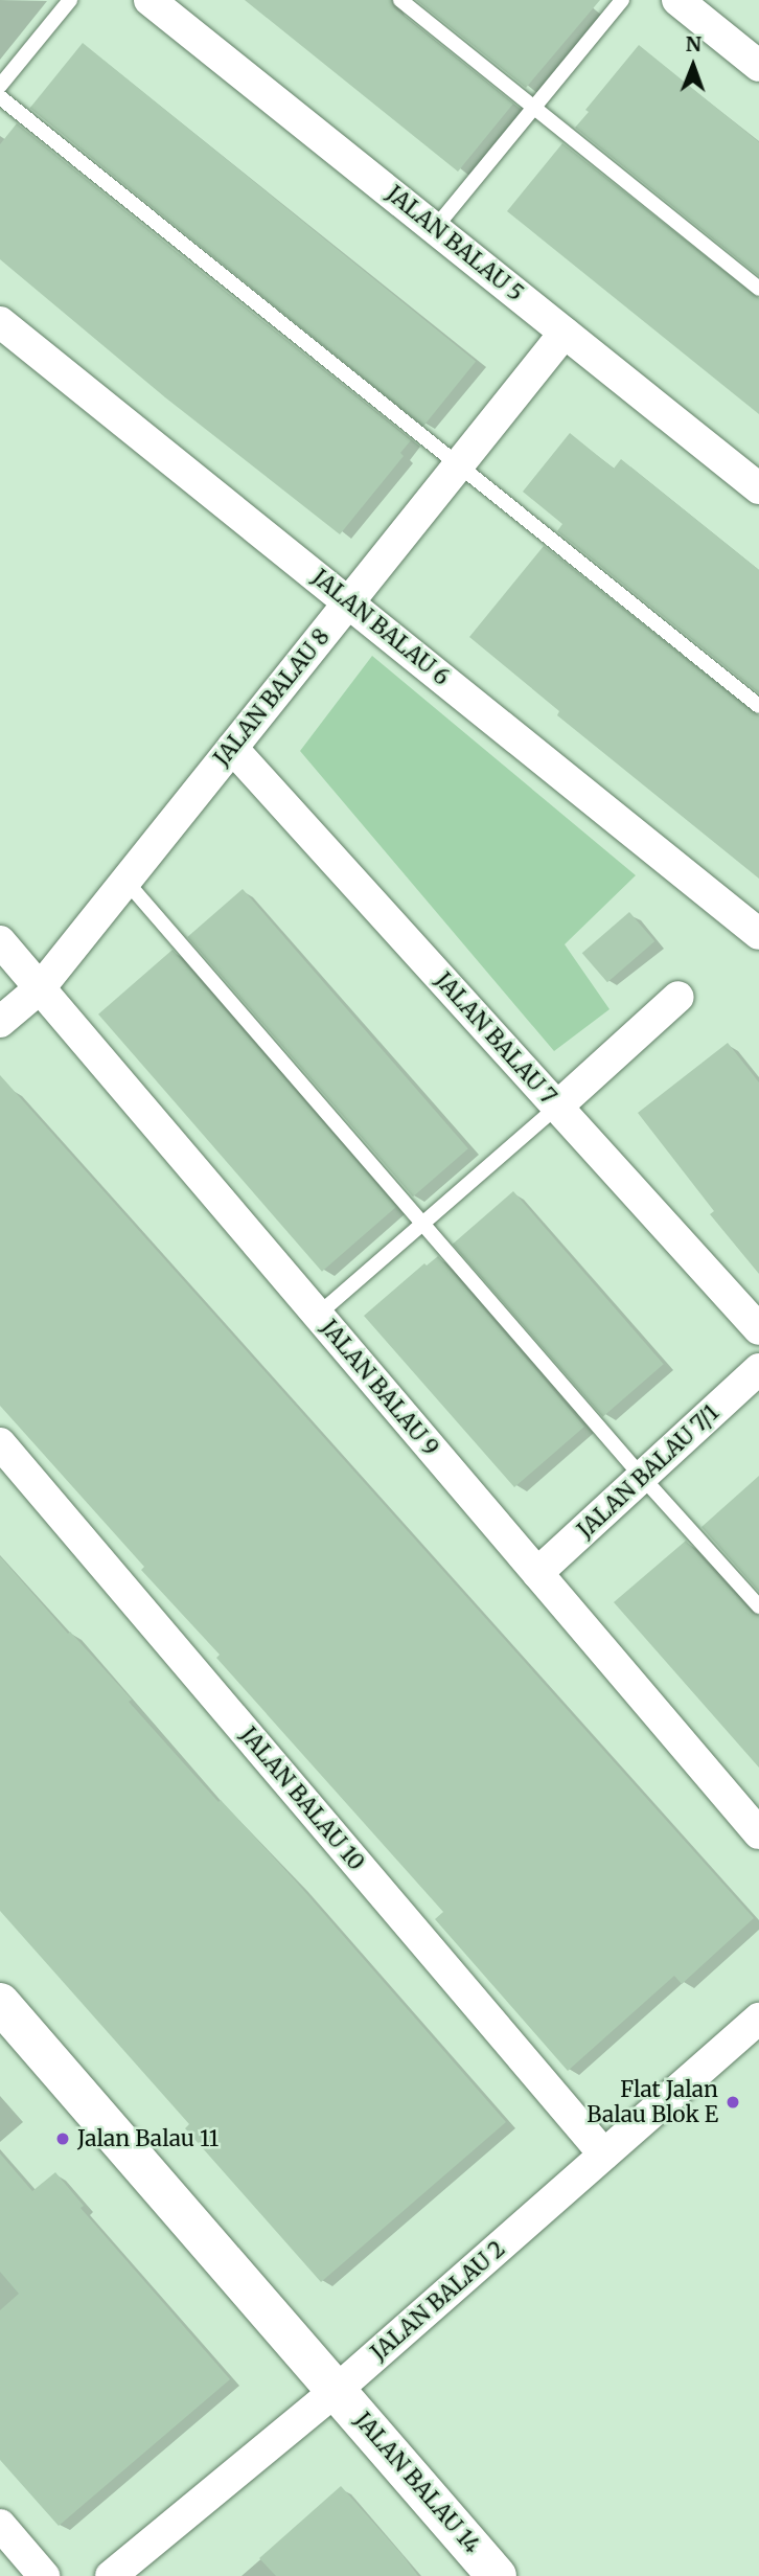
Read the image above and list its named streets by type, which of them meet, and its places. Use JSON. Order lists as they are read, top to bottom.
{
  "streets": {
    "street": [
      "JALAN BALAU 5",
      "JALAN BALAU 6",
      "JALAN BALAU 8",
      "JALAN BALAU 7",
      "JALAN BALAU 9",
      "JALAN BALAU 7/1",
      "JALAN BALAU 10",
      "JALAN BALAU 2",
      "JALAN BALAU 14"
    ]
  },
  "crossings": [
    ["JALAN BALAU 5", "JALAN BALAU 8"],
    ["JALAN BALAU 6", "JALAN BALAU 8"],
    ["JALAN BALAU 8", "JALAN BALAU 7"],
    ["JALAN BALAU 8", "JALAN BALAU 9"],
    ["JALAN BALAU 9", "JALAN BALAU 7/1"],
    ["JALAN BALAU 10", "JALAN BALAU 2"],
    ["JALAN BALAU 2", "JALAN BALAU 14"]
  ],
  "places": ["Flat Jalan Balau Blok E", "Jalan Balau 11"],
  "north": "top"
}
